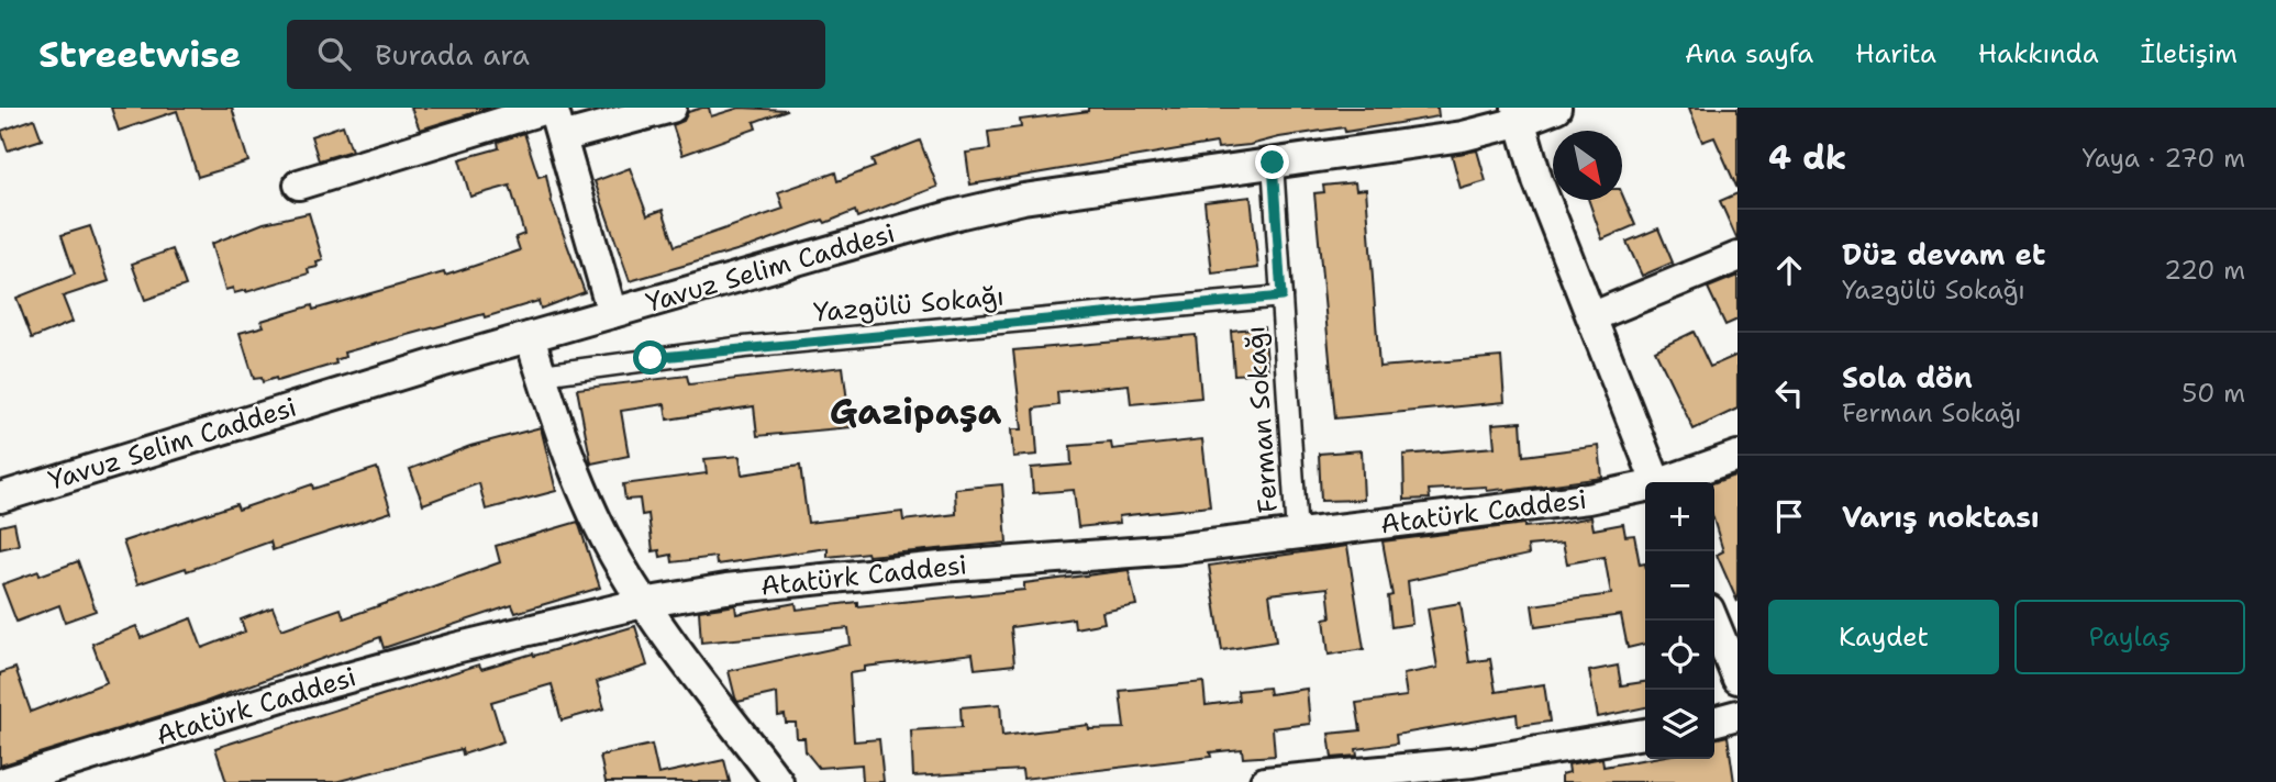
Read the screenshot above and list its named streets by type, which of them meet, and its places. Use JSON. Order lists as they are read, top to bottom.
{
  "streets": {
    "street": [
      "Yavuz Selim Caddesi",
      "Yazgülü Sokağı",
      "Ferman Sokağı",
      "Atatürk Caddesi"
    ]
  },
  "crossings": [
    ["Yavuz Selim Caddesi", "Ferman Sokağı"],
    ["Yazgülü Sokağı", "Ferman Sokağı"],
    ["Ferman Sokağı", "Atatürk Caddesi"]
  ],
  "districts": ["Gazipaşa"],
  "north": "bottom right",
  "page": {
    "header": "Streetwise",
    "search": "Burada ara",
    "nav": [
      "Ana sayfa",
      "Harita",
      "Hakkında",
      "İletişim"
    ],
    "heading": ["4 dk", "Yaya · 270 m"],
    "list": [
      ["Düz devam et", "Yazgülü Sokağı", "220 m"],
      ["Sola dön", "Ferman Sokağı", "50 m"],
      "Varış noktası"
    ],
    "map_buttons": ["+", "−"],
    "buttons": ["Kaydet", "Paylaş"]
  }
}
